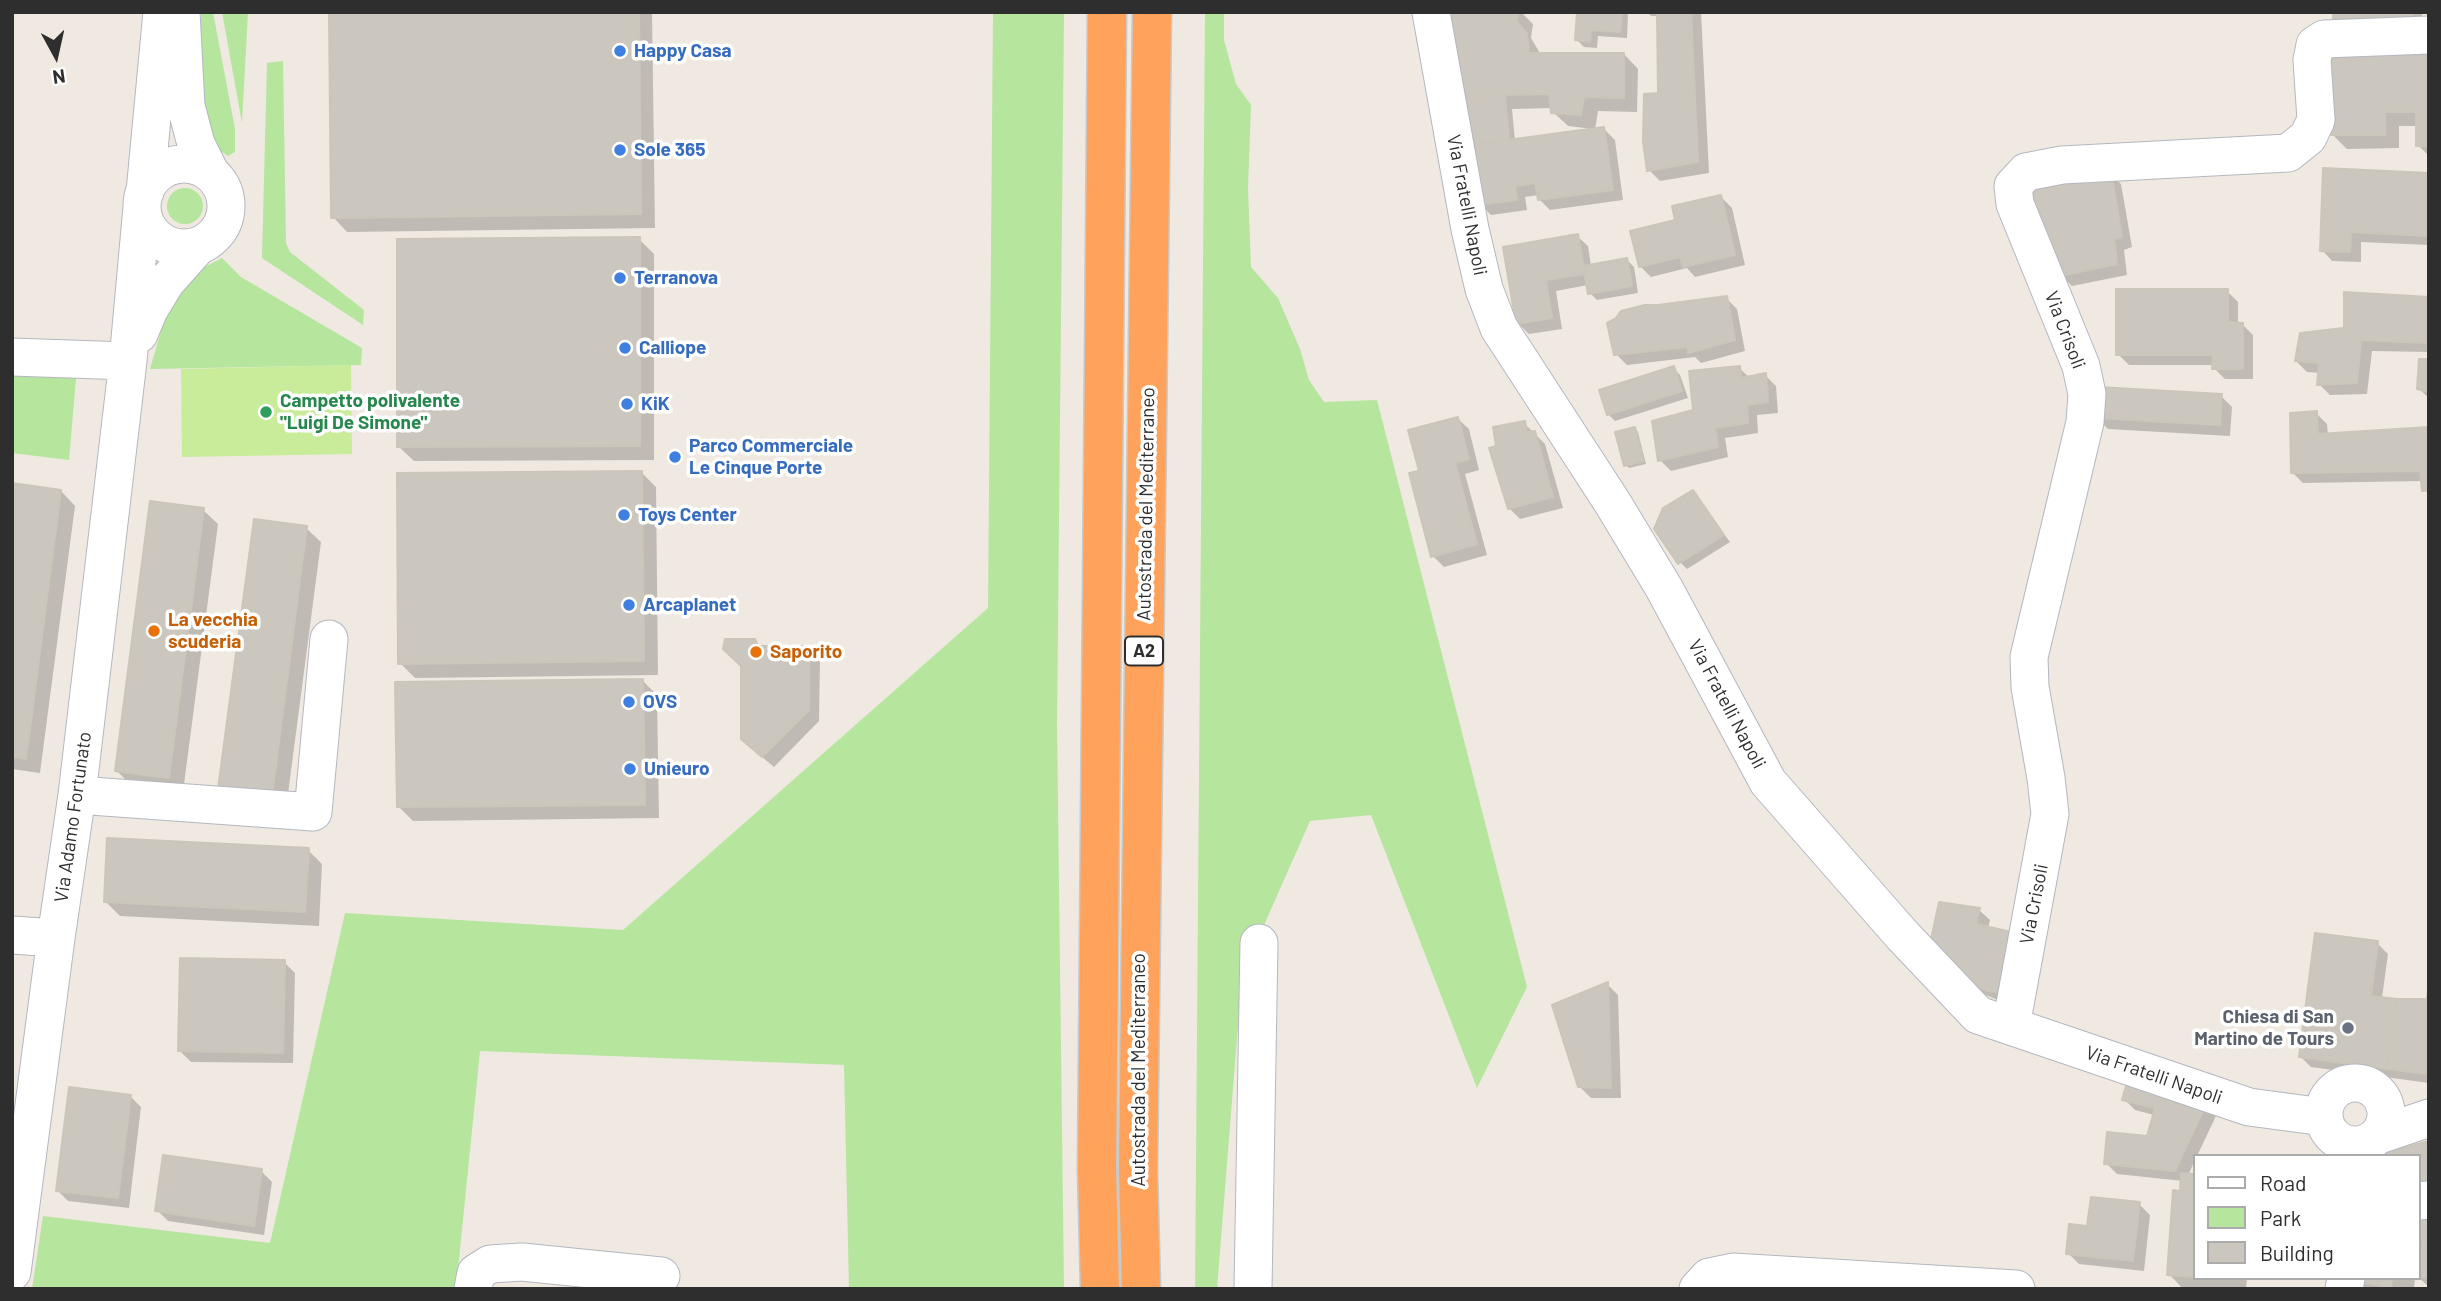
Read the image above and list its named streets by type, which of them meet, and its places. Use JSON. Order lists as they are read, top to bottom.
{
  "streets": {
    "highway": ["Autostrada del Mediterraneo", "A2"],
    "street": ["Via Fratelli Napoli", "Via Crisoli", "Via Adamo Fortunato"]
  },
  "crossings": [
    ["Via Fratelli Napoli", "Via Crisoli"]
  ],
  "places": [
    "Happy Casa",
    "Sole 365",
    "Terranova",
    "Calliope",
    "KiK",
    "Campetto polivalente \"Luigi De Simone\"",
    "Parco Commerciale Le Cinque Porte",
    "Toys Center",
    "Arcaplanet",
    "La vecchia scuderia",
    "Saporito",
    "OVS",
    "Unieuro",
    "Chiesa di San Martino de Tours"
  ],
  "legend": ["Road", "Park", "Building"],
  "north": "bottom"
}
